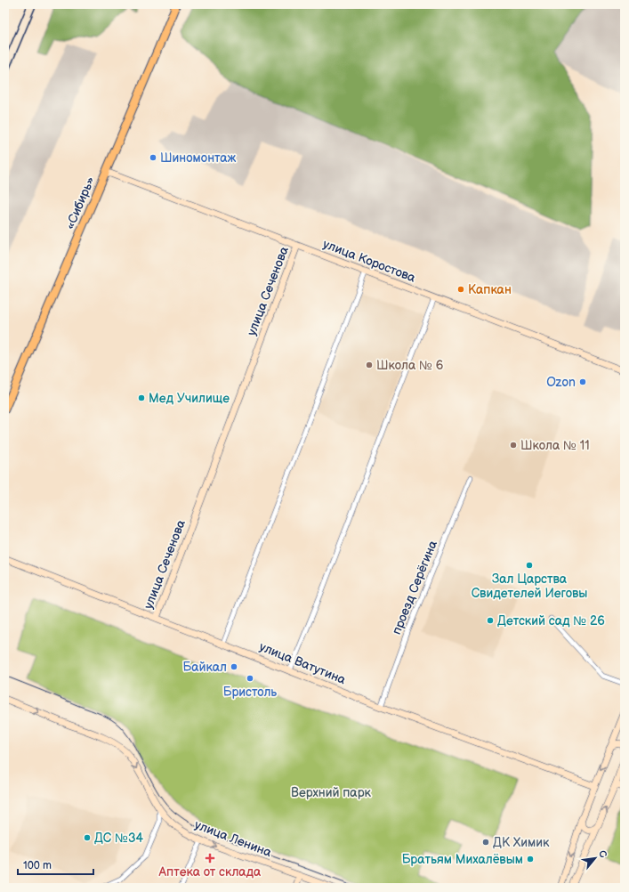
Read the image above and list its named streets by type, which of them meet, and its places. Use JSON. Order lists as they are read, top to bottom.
{
  "streets": {
    "main road": ["«Сибирь»"],
    "street": [
      "улица Коростова",
      "улица Сеченова",
      "проезд Серёгина",
      "улица Ватутина",
      "улица Ленина"
    ]
  },
  "crossings": [
    ["«Сибирь»", "улица Коростова"],
    ["улица Коростова", "улица Сеченова"],
    ["улица Сеченова", "улица Ватутина"],
    ["проезд Серёгина", "улица Ватутина"]
  ],
  "one_way": ["улица Ленина"],
  "parks": ["Верхний парк"],
  "places": {
    "other": [
      "Шиномонтаж",
      "Капкан",
      "Школа № 6",
      "Ozon",
      "Мед Училище",
      "Школа № 11",
      "Зал Царства Свидетелей Иеговы",
      "Детский сад № 26",
      "Байкал",
      "Бристоль",
      "ДС №34",
      "ДК Химик",
      "Братьям Михалёвым"
    ],
    "health": ["Аптека от склада"]
  },
  "scale_bar": "100 m",
  "north": "top right"
}
